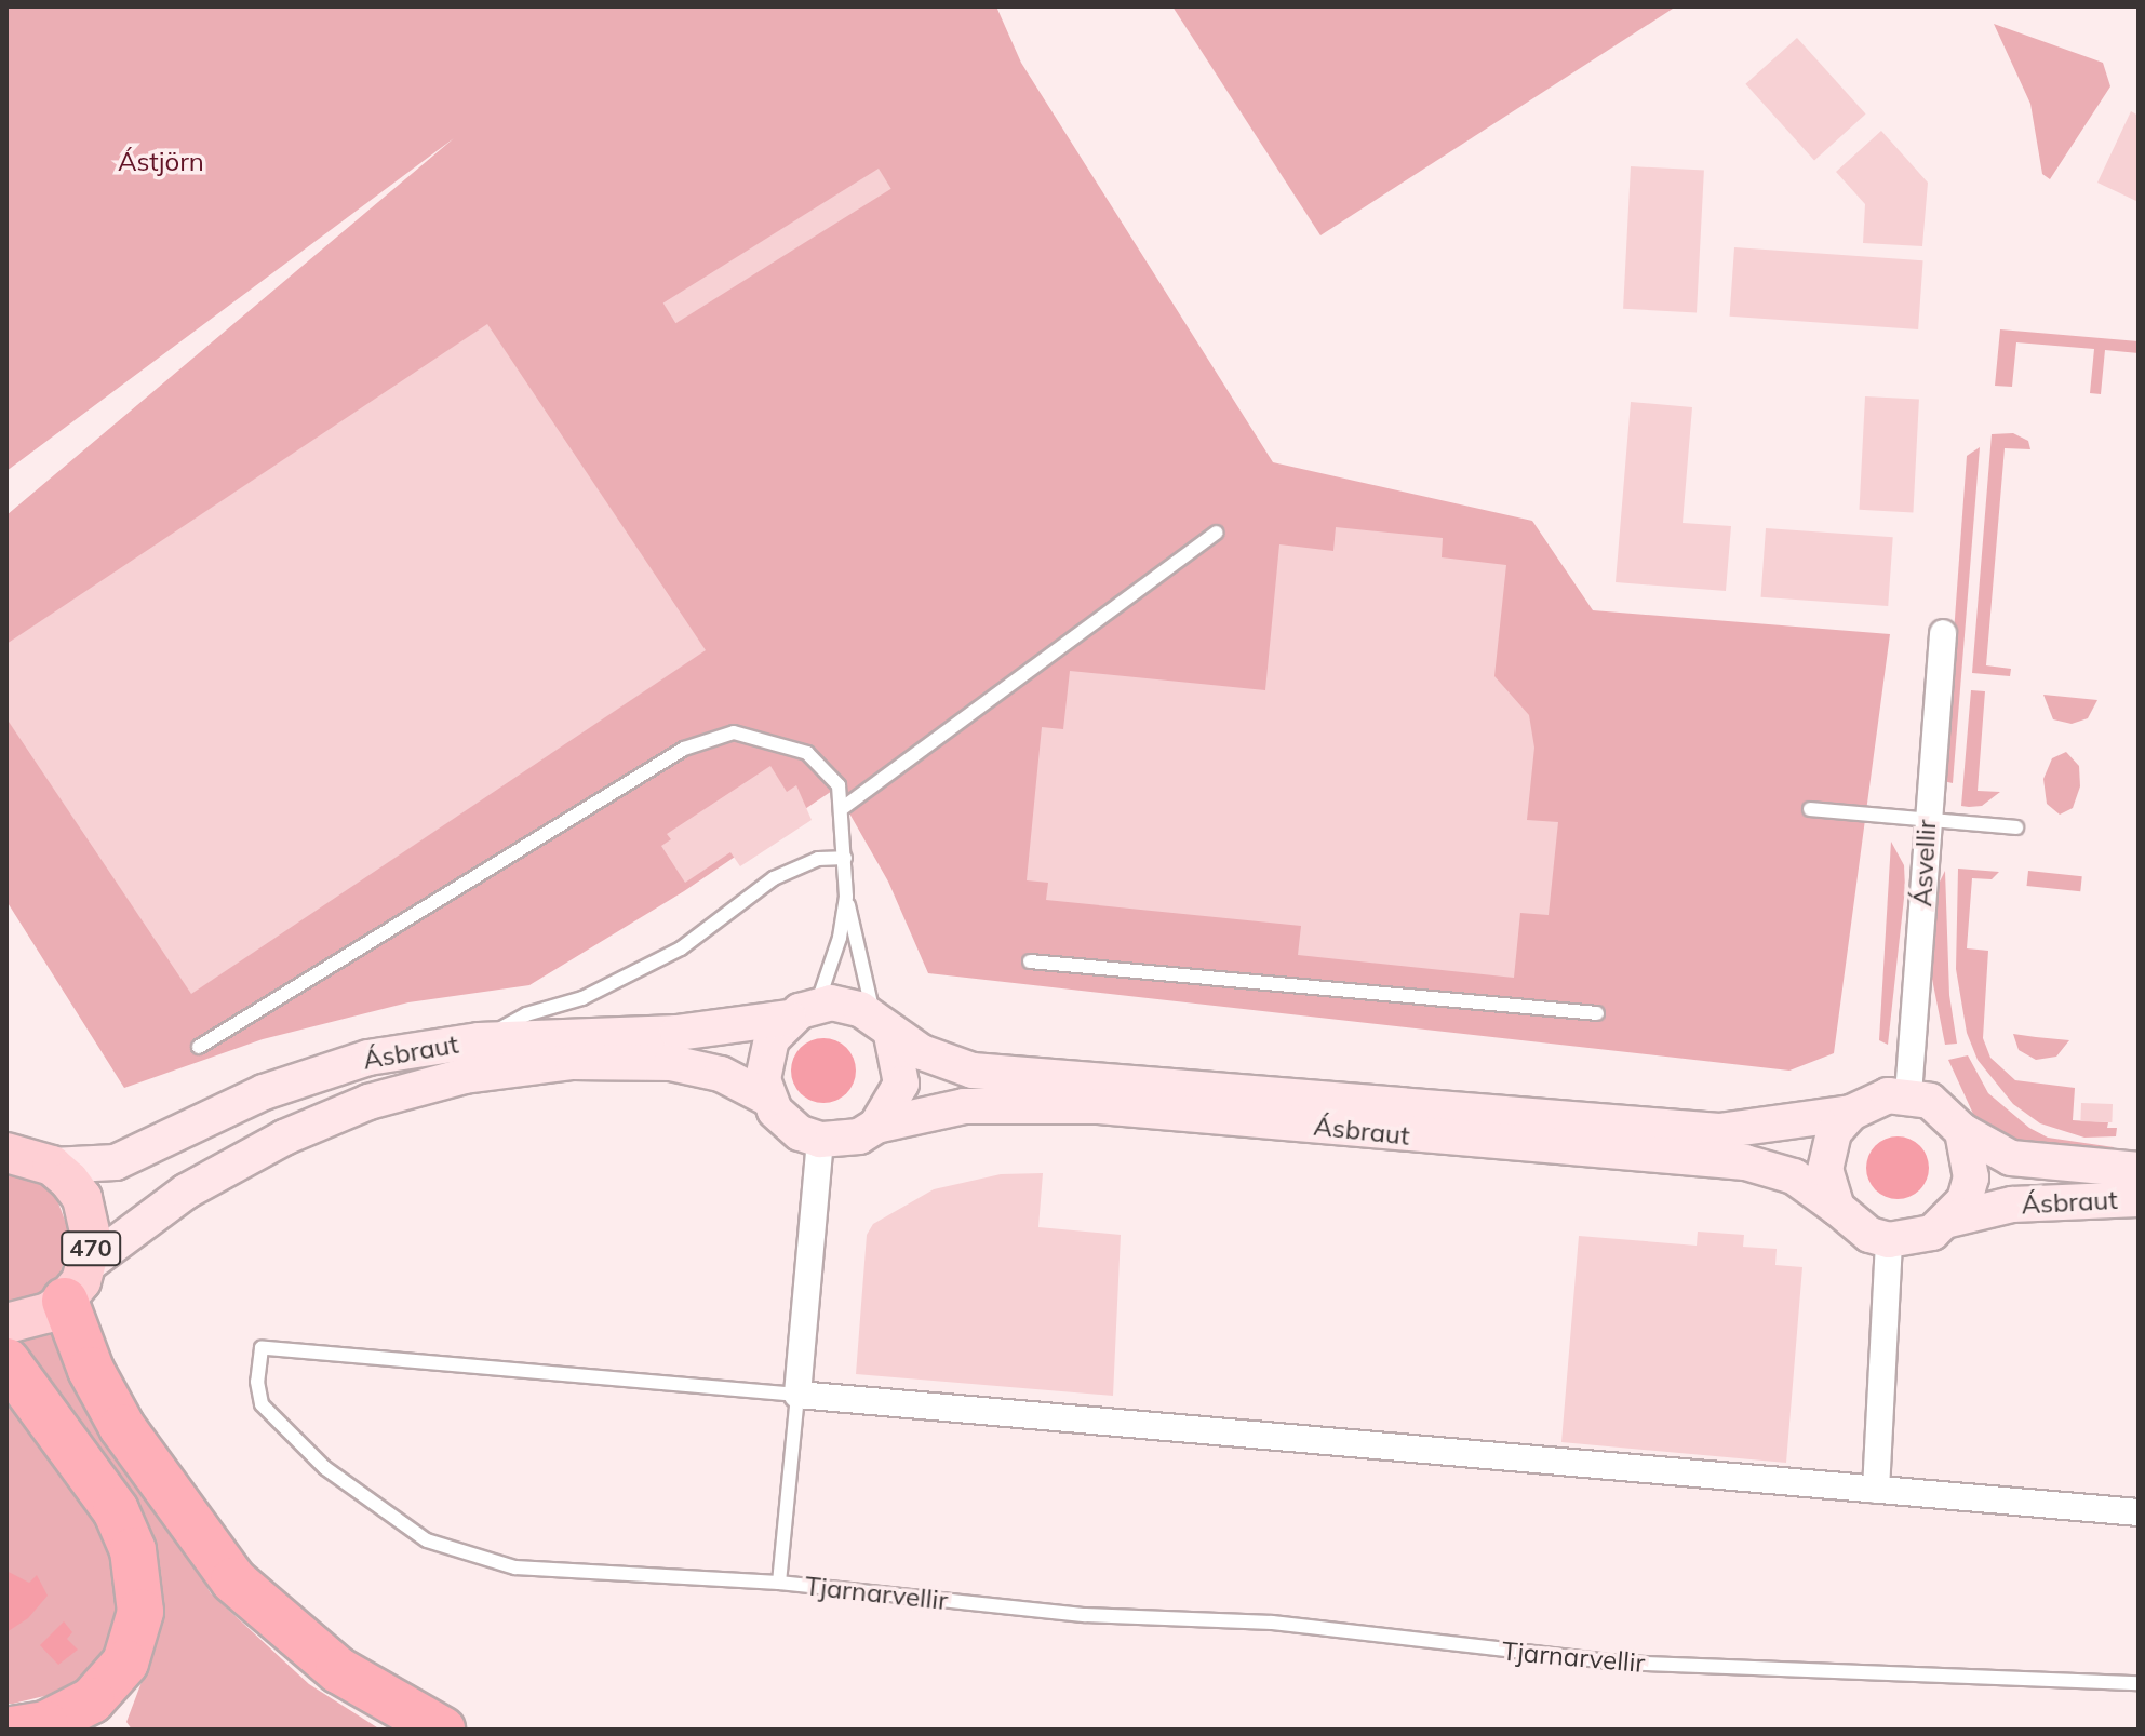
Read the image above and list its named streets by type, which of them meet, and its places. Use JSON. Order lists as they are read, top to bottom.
{
  "streets": {
    "main road": ["470"],
    "street": ["Ásvellir", "Ásbraut", "Tjarnarvellir"]
  },
  "crossings": [
    ["Ásvellir", "Ásbraut"],
    ["Ásbraut", "470"]
  ],
  "parks": ["Ástjörn"]
}
